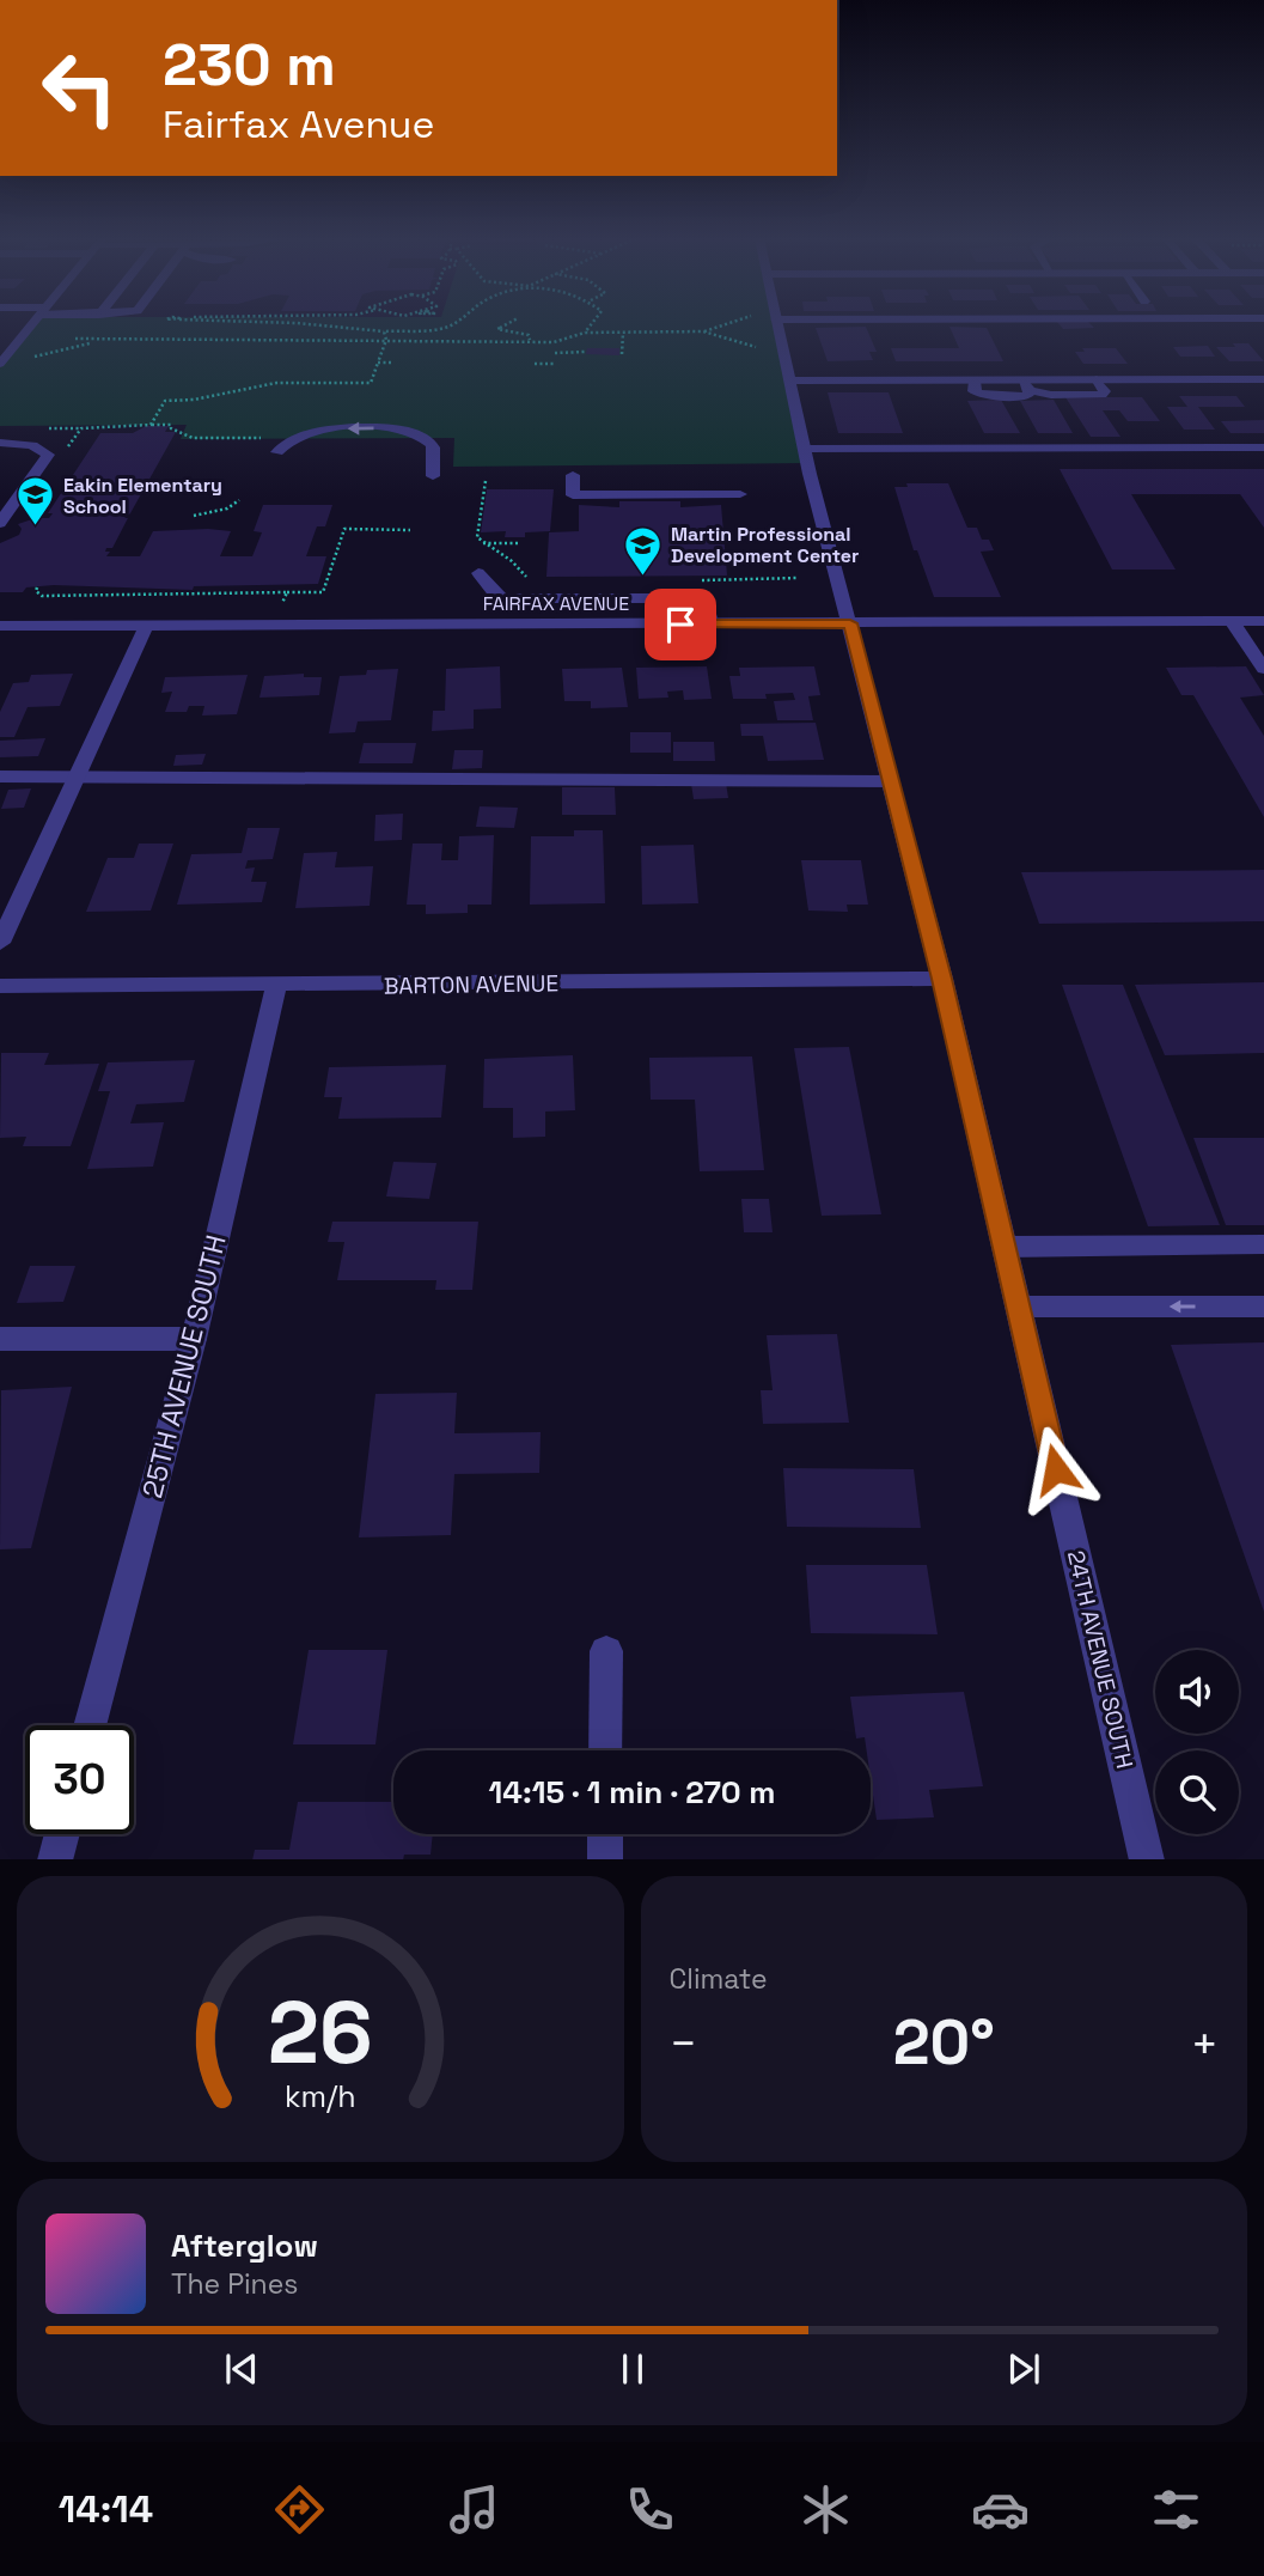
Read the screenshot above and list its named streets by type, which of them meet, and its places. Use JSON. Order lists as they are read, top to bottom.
{
  "streets": {
    "street": [
      "FAIRFAX AVENUE",
      "BARTON AVENUE",
      "25TH AVENUE SOUTH",
      "24TH AVENUE SOUTH"
    ]
  },
  "crossings": [
    ["FAIRFAX AVENUE", "24TH AVENUE SOUTH"],
    ["BARTON AVENUE", "25TH AVENUE SOUTH"],
    ["BARTON AVENUE", "24TH AVENUE SOUTH"]
  ],
  "places": {
    "school or university": ["Eakin Elementary School", "Martin Professional Development Center"]
  },
  "page": {
    "turn": ["230 m", "Fairfax Avenue"],
    "limit": "30",
    "trip": "14:15 · 1 min · 270 m",
    "tile": "Climate",
    "heat": ["−", "20°", "+"],
    "song": ["Afterglow", "The Pines"],
    "tabs": "14:14",
    "gauge": ["26", "km/h"]
  }
}
